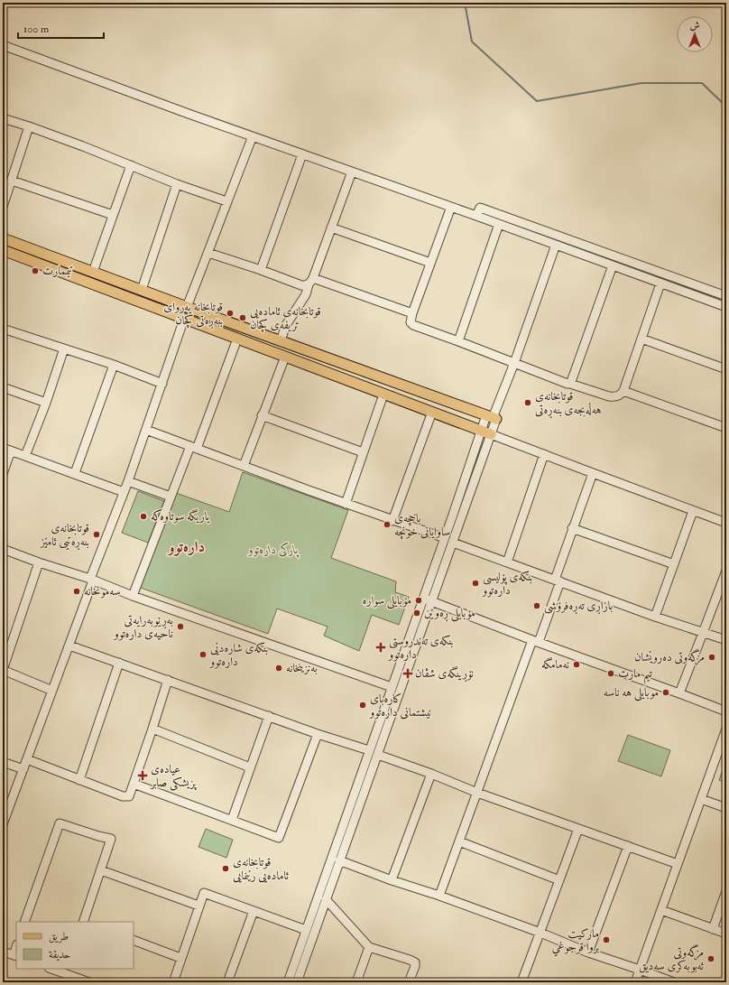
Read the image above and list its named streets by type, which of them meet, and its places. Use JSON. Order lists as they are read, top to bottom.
{
  "districts": ["دارەتوو"],
  "parks": ["پارکی دارەتوو"],
  "places": {
    "other": [
      "تیممارت",
      "قوتابخانە پەروای بنەڕەتی کچان",
      "قوتابخانەی ئامادەیی تریفەی کچان",
      "قوتابخانەی هەڵەبجەی بنەڕەتی",
      "یاریگە سوتاوەکە",
      "باخچەی ساوایانی خونچە",
      "قوتابخانەی بنەڕەتیی ئامێز",
      "بنکەی پۆلیسی دارەتوو",
      "سەمونخانە",
      "مۆبایلی سوارە",
      "بازاڕی تەڕەفرۆشی",
      "مۆبایلی ڕەوێن",
      "بەڕێوبەرایەتی ناحیەی دارەتوو",
      "بنکەی شارەدێی دارەتوو",
      "مزگەوتی دەروێشان",
      "نەمامگە",
      "بەنزینخانە",
      "تیم مارت",
      "موبایلی هه ناسه",
      "کارەبای نیشتمانی دارەتوو",
      "قوتابخانەی ئامادەیی رێنمایی",
      "ماركيت بروا قرجوغي",
      "مزگەوتی ئەبوبەکری سەدیق"
    ],
    "health": ["بنکەی تەندروستی دارەتوو", "نۆڕینگەی شڤان", "عیادەی پزیشکی صابر"]
  },
  "legend": ["طريق", "حديقة"],
  "scale_bar": "100 m",
  "north": "top"
}
